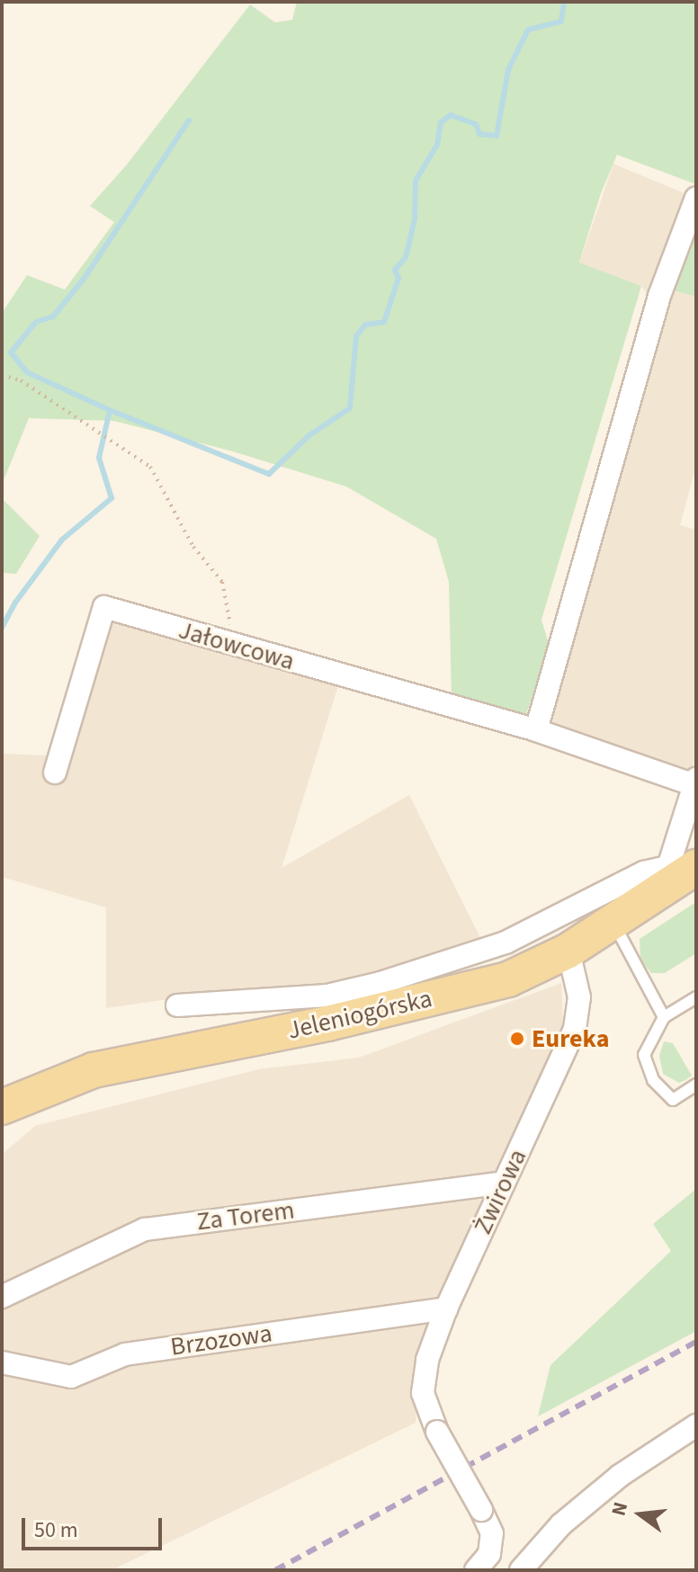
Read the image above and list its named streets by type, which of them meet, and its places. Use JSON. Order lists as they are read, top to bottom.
{
  "streets": {
    "main road": ["Jeleniogórska"],
    "street": [
      "Jałowcowa",
      "Żwirowa",
      "Za Torem",
      "Brzozowa"
    ]
  },
  "crossings": [
    ["Jałowcowa", "Jeleniogórska"],
    ["Jeleniogórska", "Żwirowa"],
    ["Żwirowa", "Za Torem"],
    ["Żwirowa", "Brzozowa"]
  ],
  "places": ["Eureka"],
  "scale_bar": "50 m",
  "north": "left"
}
